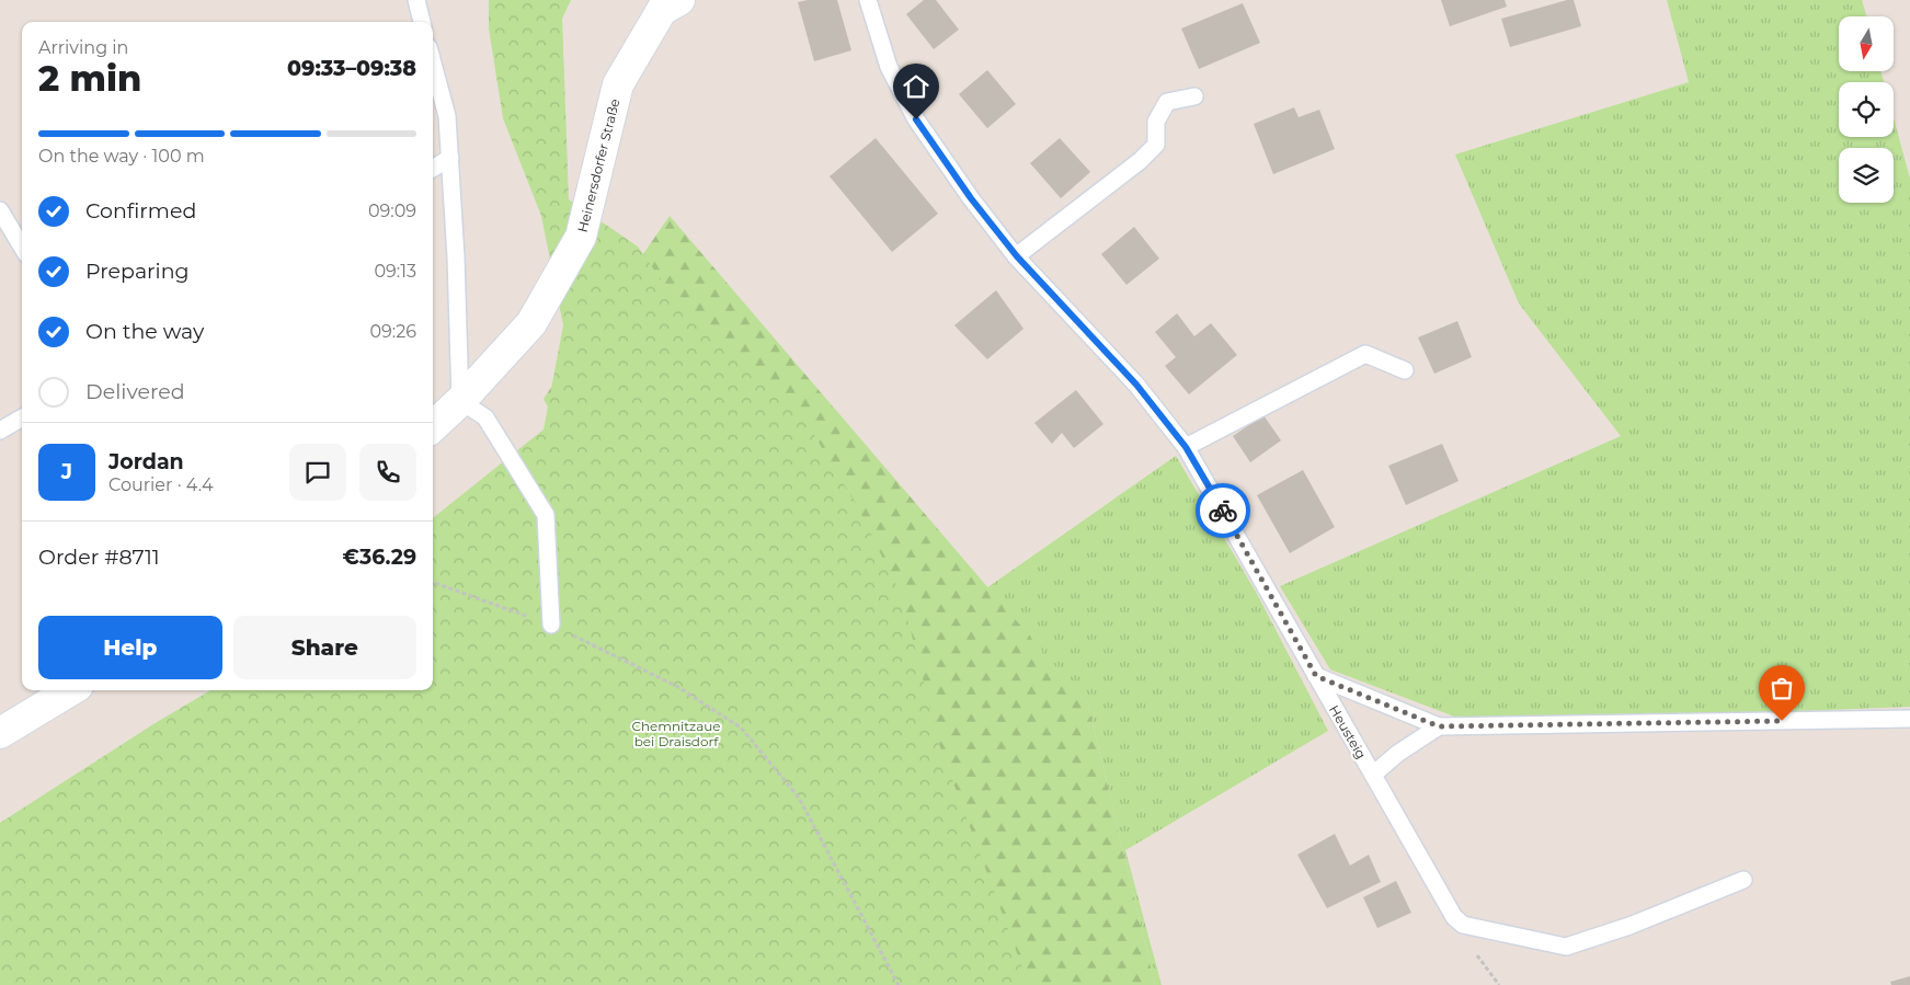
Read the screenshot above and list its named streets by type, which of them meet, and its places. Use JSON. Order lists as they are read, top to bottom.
{
  "streets": {
    "street": ["Heinersdorfer Straße"],
    "lane": ["Heusteig"]
  },
  "parks": ["Chemnitzaue bei Draisdorf"],
  "north": "bottom",
  "page": {
    "heading": ["2 min", "Arriving in", "09:33–09:38"],
    "panel": [
      "Jordan",
      "Courier · 4.4",
      "Order #8711",
      "€36.29"
    ],
    "bar": "On the way · 100 m",
    "list": [
      ["Confirmed", "09:09"],
      ["Preparing", "09:13"],
      ["On the way", "09:26"],
      "Delivered"
    ],
    "round": "J",
    "buttons": ["Help", "Share"]
  }
}
